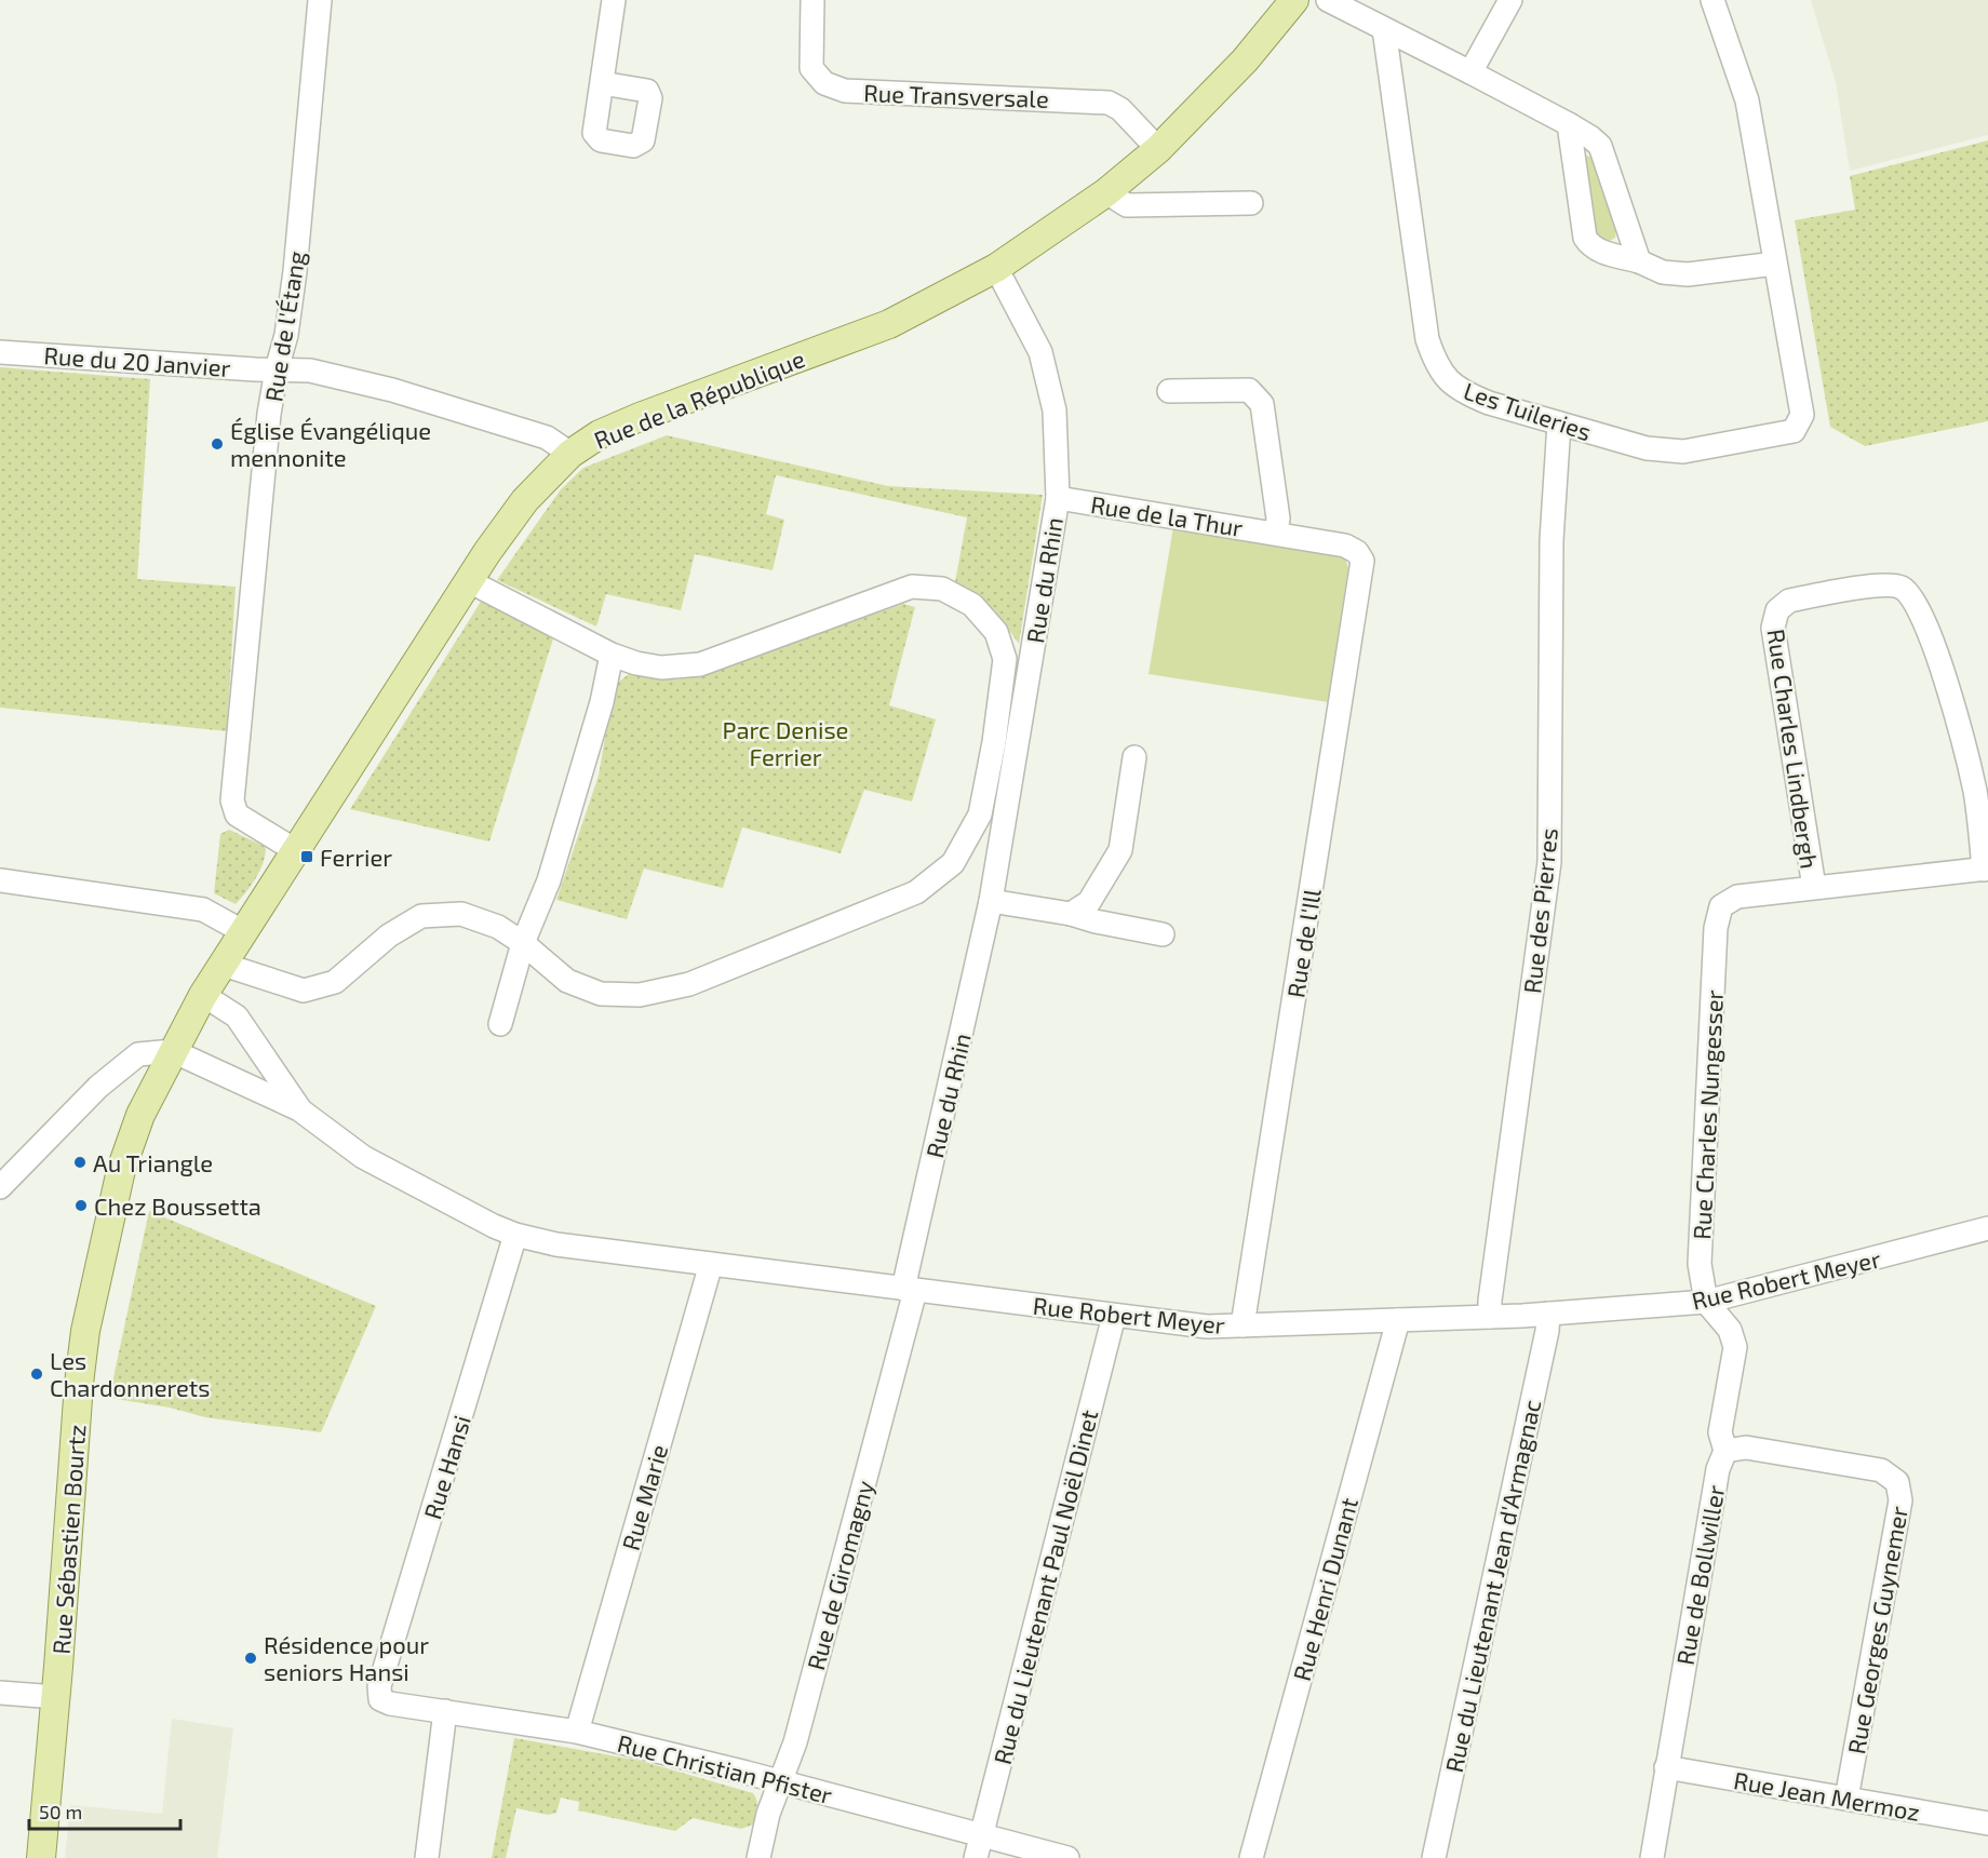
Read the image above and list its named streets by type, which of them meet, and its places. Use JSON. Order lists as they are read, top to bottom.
{
  "streets": {
    "main road": ["Rue de la République", "Rue Sébastien Bourtz"],
    "street": [
      "Rue Transversale",
      "Rue de l'Étang",
      "Rue du 20 Janvier",
      "Les Tuileries",
      "Rue de la Thur",
      "Rue du Rhin",
      "Rue Charles Lindbergh",
      "Rue des Pierres",
      "Rue de l'Ill",
      "Rue Charles Nungesser",
      "Rue Robert Meyer",
      "Rue Hansi",
      "Rue Marie",
      "Rue de Giromagny",
      "Rue de Bollwiller",
      "Rue du Lieutenant Jean d'Armagnac",
      "Rue du Lieutenant Paul Noël Dinet",
      "Rue Henri Dunant",
      "Rue Georges Guynemer",
      "Rue Christian Pfister",
      "Rue Jean Mermoz"
    ]
  },
  "crossings": [
    ["Rue Transversale", "Rue de la République"],
    ["Rue de l'Étang", "Rue du 20 Janvier"],
    ["Rue de l'Étang", "Rue de la République"],
    ["Rue du 20 Janvier", "Rue de la République"],
    ["Rue de la République", "Rue du Rhin"],
    ["Rue de la République", "Rue Sébastien Bourtz"],
    ["Les Tuileries", "Rue des Pierres"],
    ["Rue de la Thur", "Rue du Rhin"],
    ["Rue de la Thur", "Rue de l'Ill"],
    ["Rue du Rhin", "Rue Robert Meyer"],
    ["Rue du Rhin", "Rue de Giromagny"],
    ["Rue Charles Lindbergh", "Rue Charles Nungesser"],
    ["Rue des Pierres", "Rue Robert Meyer"],
    ["Rue de l'Ill", "Rue Robert Meyer"],
    ["Rue Charles Nungesser", "Rue Robert Meyer"],
    ["Rue Charles Nungesser", "Rue de Bollwiller"],
    ["Rue Robert Meyer", "Rue Hansi"],
    ["Rue Robert Meyer", "Rue Marie"],
    ["Rue Robert Meyer", "Rue Sébastien Bourtz"],
    ["Rue Robert Meyer", "Rue de Giromagny"],
    ["Rue Robert Meyer", "Rue de Bollwiller"],
    ["Rue Robert Meyer", "Rue du Lieutenant Jean d'Armagnac"],
    ["Rue Robert Meyer", "Rue du Lieutenant Paul Noël Dinet"],
    ["Rue Robert Meyer", "Rue Henri Dunant"],
    ["Rue Hansi", "Rue Christian Pfister"],
    ["Rue Marie", "Rue Christian Pfister"],
    ["Rue de Giromagny", "Rue Christian Pfister"],
    ["Rue de Bollwiller", "Rue Georges Guynemer"],
    ["Rue de Bollwiller", "Rue Jean Mermoz"],
    ["Rue du Lieutenant Paul Noël Dinet", "Rue Christian Pfister"],
    ["Rue Georges Guynemer", "Rue Jean Mermoz"]
  ],
  "parks": ["Parc Denise Ferrier"],
  "places": {
    "other": [
      "Église Évangélique mennonite",
      "Au Triangle",
      "Chez Boussetta",
      "Les Chardonnerets",
      "Résidence pour seniors Hansi"
    ],
    "transit": ["Ferrier"]
  },
  "scale_bar": "50 m"
}
